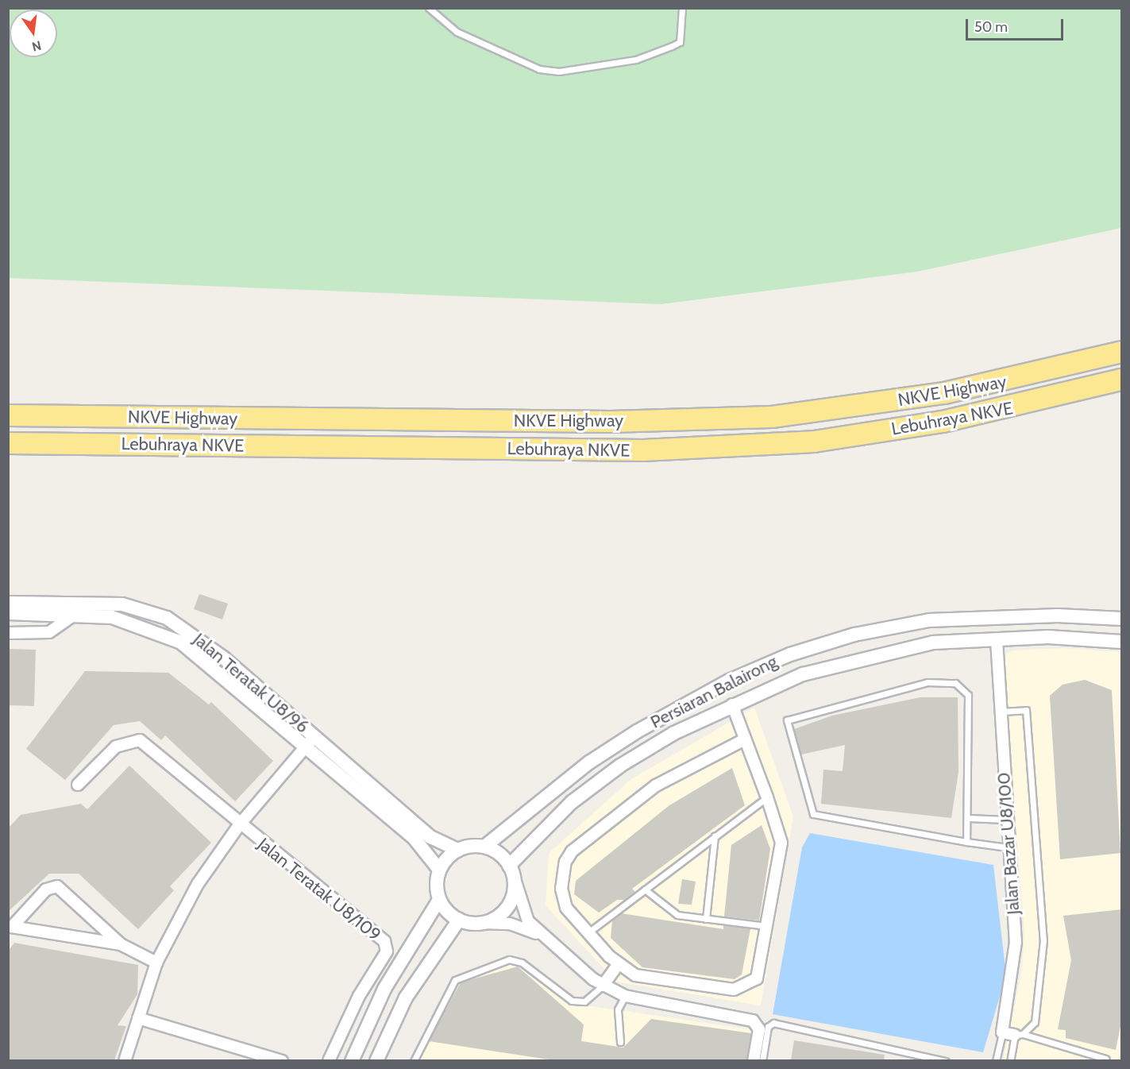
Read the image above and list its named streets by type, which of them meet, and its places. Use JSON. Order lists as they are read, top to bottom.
{
  "streets": {
    "highway": ["NKVE Highway", "Lebuhraya NKVE"],
    "street": [
      "Jalan Teratak U8/96",
      "Persiaran Balairong",
      "Jalan Bazar U8/100",
      "Jalan Teratak U8/109"
    ]
  },
  "crossings": [
    ["Jalan Teratak U8/96", "Persiaran Balairong"],
    ["Persiaran Balairong", "Jalan Bazar U8/100"]
  ],
  "scale_bar": "50 m",
  "north": "bottom"
}
